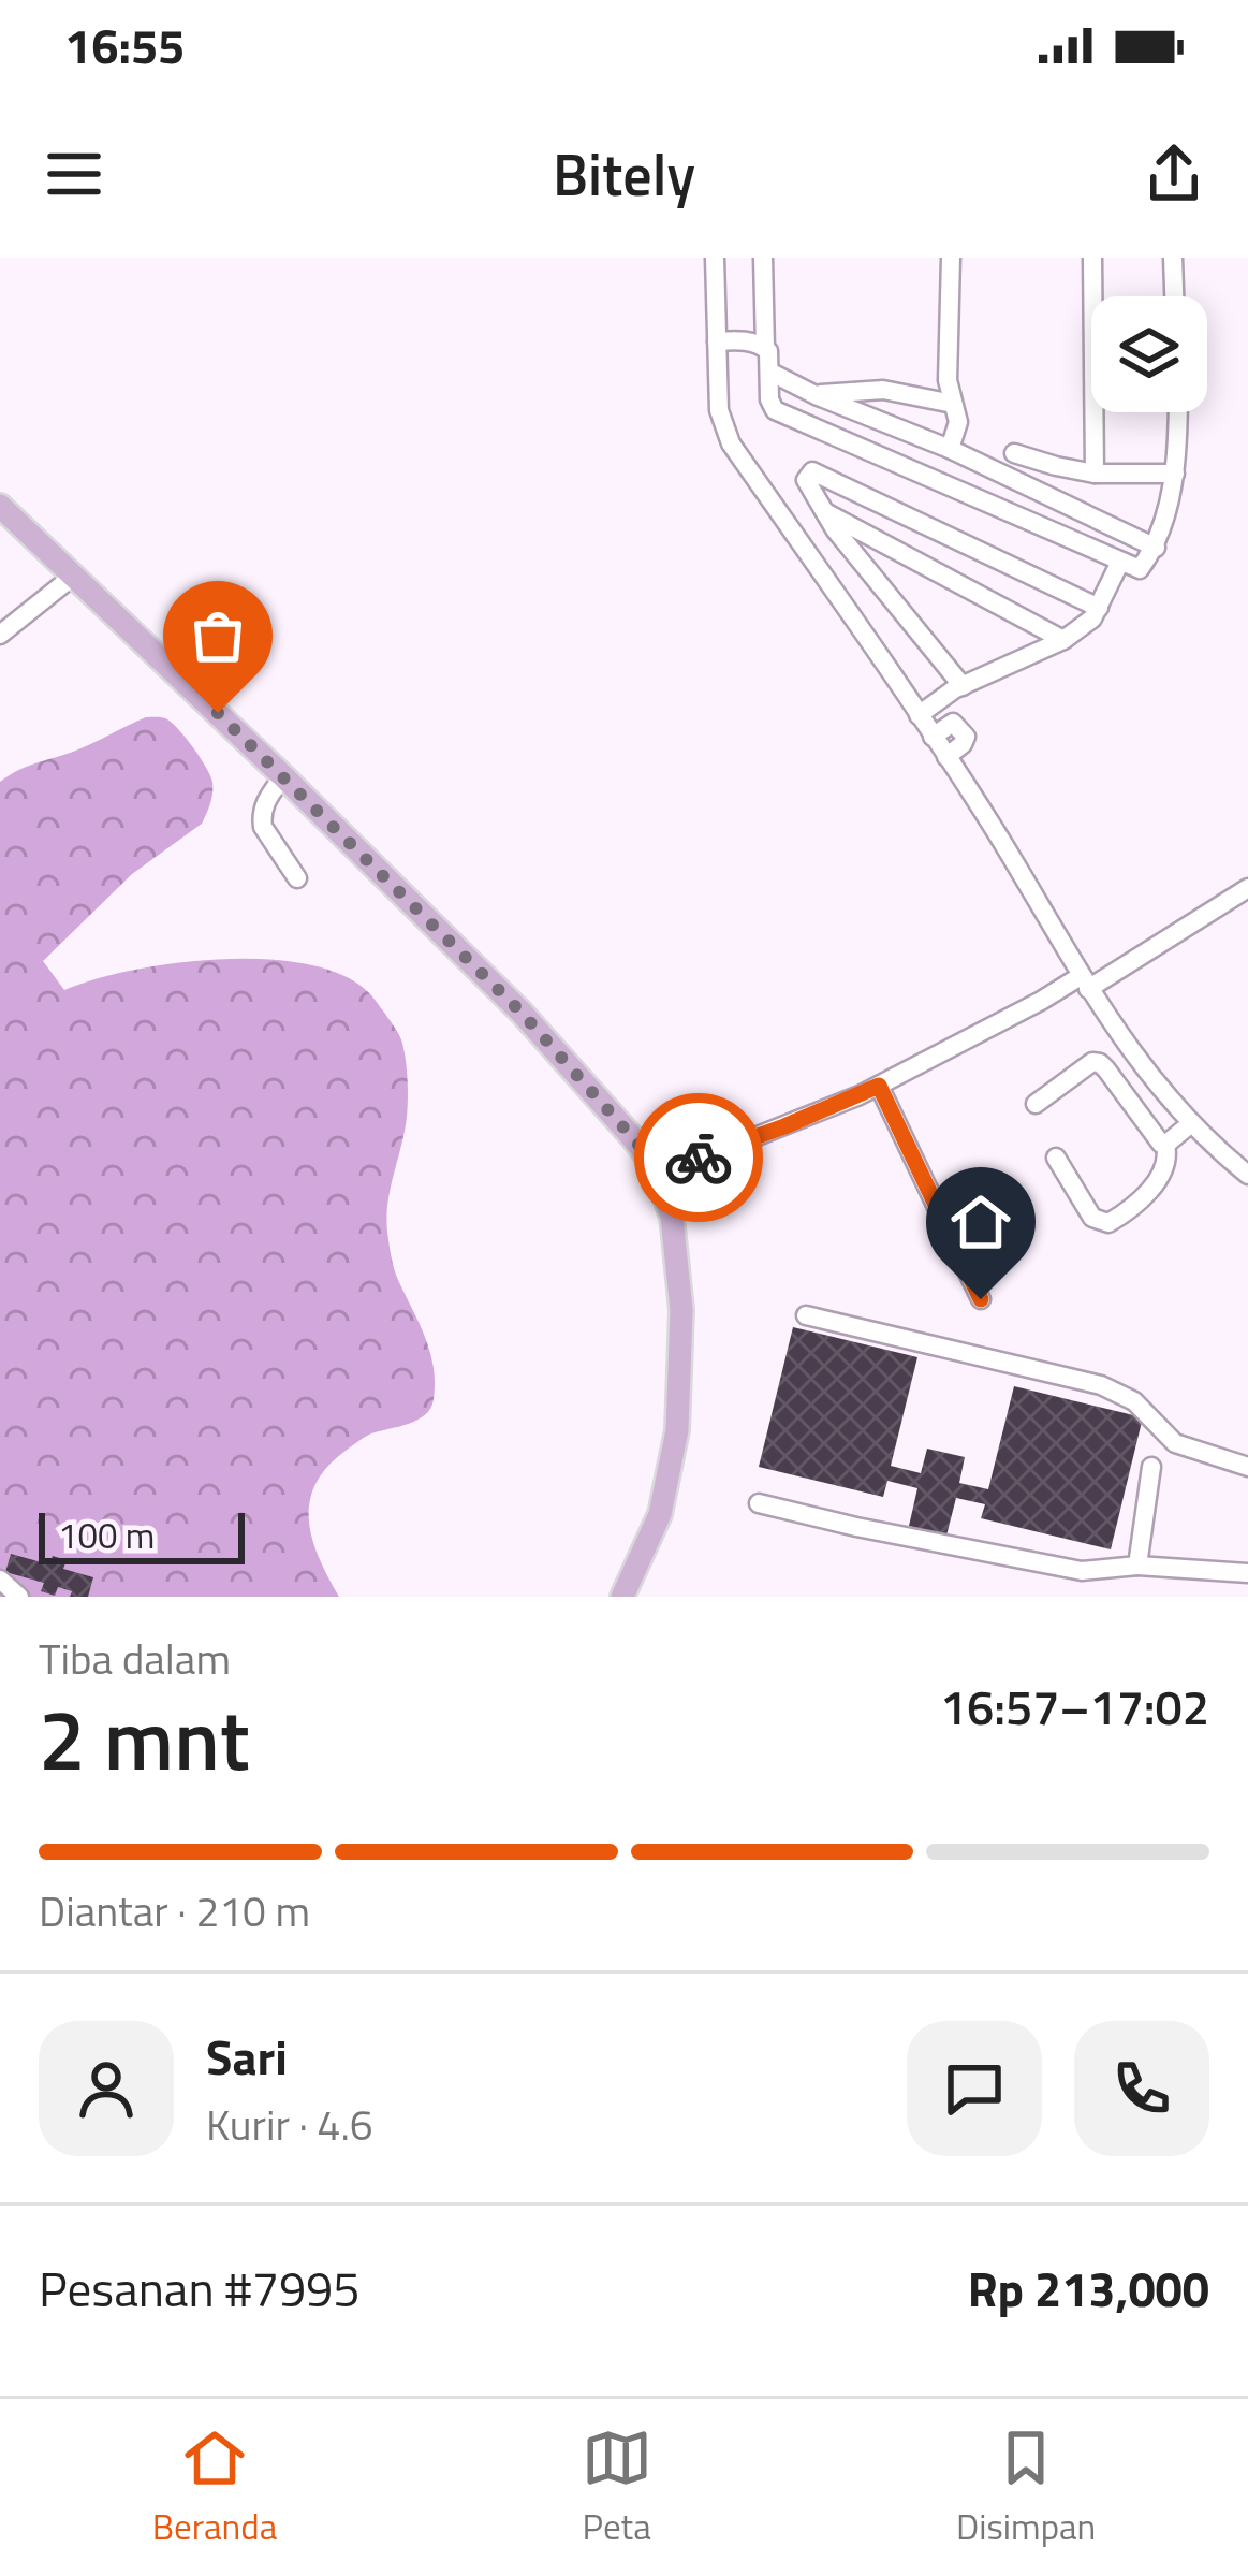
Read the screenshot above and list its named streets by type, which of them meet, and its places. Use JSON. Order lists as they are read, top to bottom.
{
  "scale_bar": "100 m",
  "page": {
    "status": "16:55",
    "header": "Bitely",
    "scale": "100 m",
    "heading": ["2 mnt", "Tiba dalam", "16:57–17:02"],
    "panel": [
      "Sari",
      "Kurir · 4.6",
      "Pesanan #7995",
      "Rp 213,000"
    ],
    "bar": "Diantar · 210 m",
    "tabs": ["Beranda", "Peta", "Disimpan"]
  }
}
